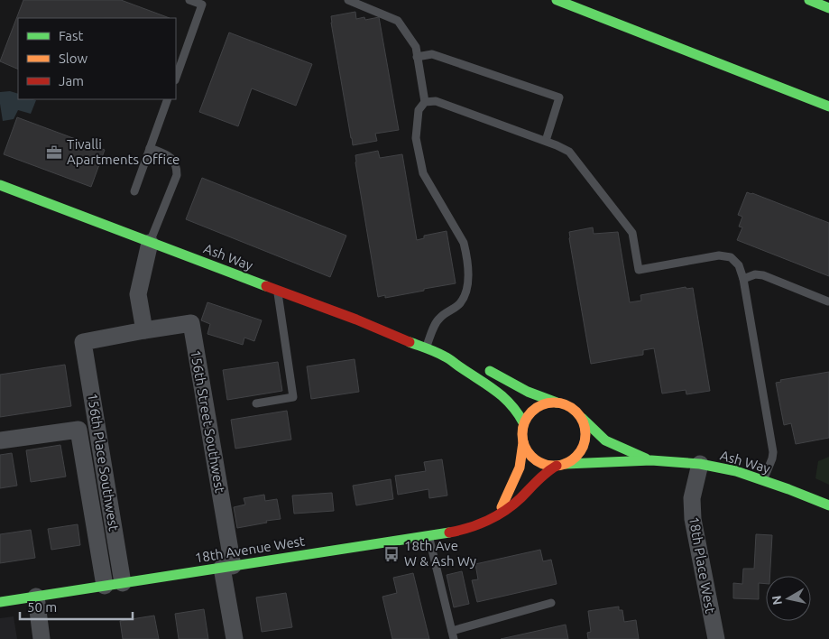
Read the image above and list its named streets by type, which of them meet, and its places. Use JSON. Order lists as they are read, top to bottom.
{
  "streets": {
    "main road": ["Ash Way", "18th Avenue West"],
    "street": ["156th Street Southwest", "156th Place Southwest", "18th Place West"]
  },
  "crossings": [
    ["Ash Way", "18th Avenue West"],
    ["Ash Way", "18th Place West"],
    ["156th Street Southwest", "156th Place Southwest"],
    ["156th Street Southwest", "18th Avenue West"],
    ["156th Place Southwest", "18th Avenue West"]
  ],
  "places": {
    "office": ["Tivalli Apartments Office"],
    "bus stop": ["18th Ave W & Ash Wy"]
  },
  "legend": ["Fast", "Slow", "Jam"],
  "scale_bar": "50 m",
  "north": "left"
}
